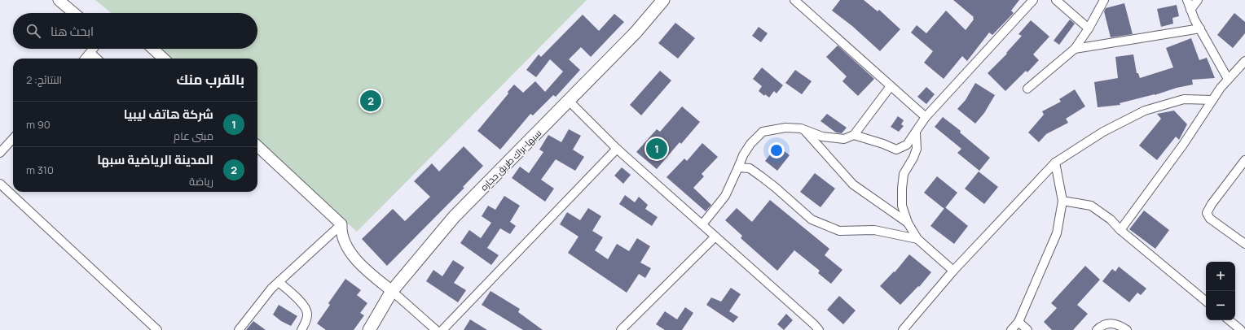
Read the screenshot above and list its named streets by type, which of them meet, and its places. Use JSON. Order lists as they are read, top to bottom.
{
  "streets": {
    "main road": ["سبها-براك طريق حجاره"]
  },
  "page": {
    "search": "ابحث هنا",
    "heading": ["بالقرب منك", "النتائج: 2"],
    "pins": ["2", "1"],
    "list": [
      {
        "mark": "1",
        "name": "شركة هاتف ليبيا",
        "note": "مبنى عام",
        "value": "90 m"
      },
      {
        "mark": "2",
        "name": "المدينة الرياضية سبها",
        "note": "رياضة",
        "value": "310 m"
      }
    ],
    "map_buttons": ["+", "−"]
  }
}
